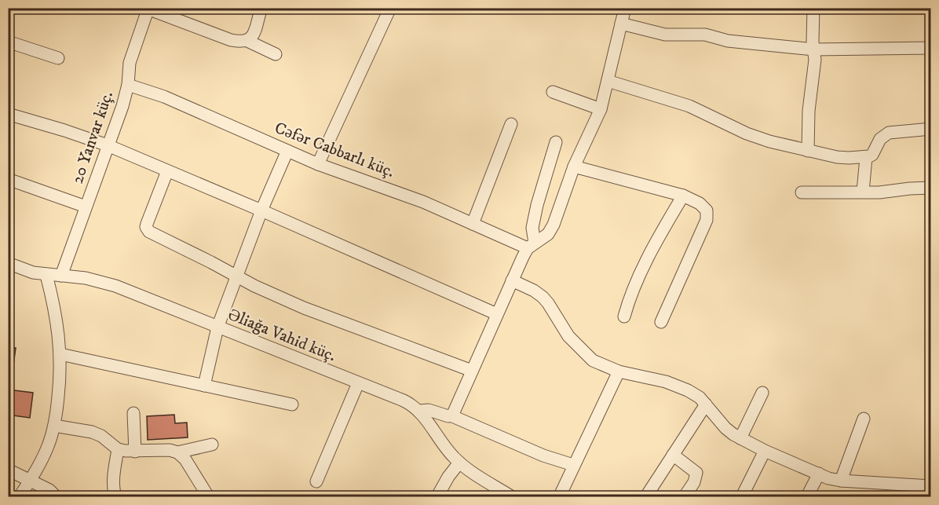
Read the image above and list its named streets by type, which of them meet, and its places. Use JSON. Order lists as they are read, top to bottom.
{
  "streets": {
    "street": ["20 Yanvar küç.", "Cəfər Cabbarlı küç.", "Əliağa Vahid küç."]
  },
  "crossings": [
    ["20 Yanvar küç.", "Cəfər Cabbarlı küç."],
    ["20 Yanvar küç.", "Əliağa Vahid küç."]
  ]
}
